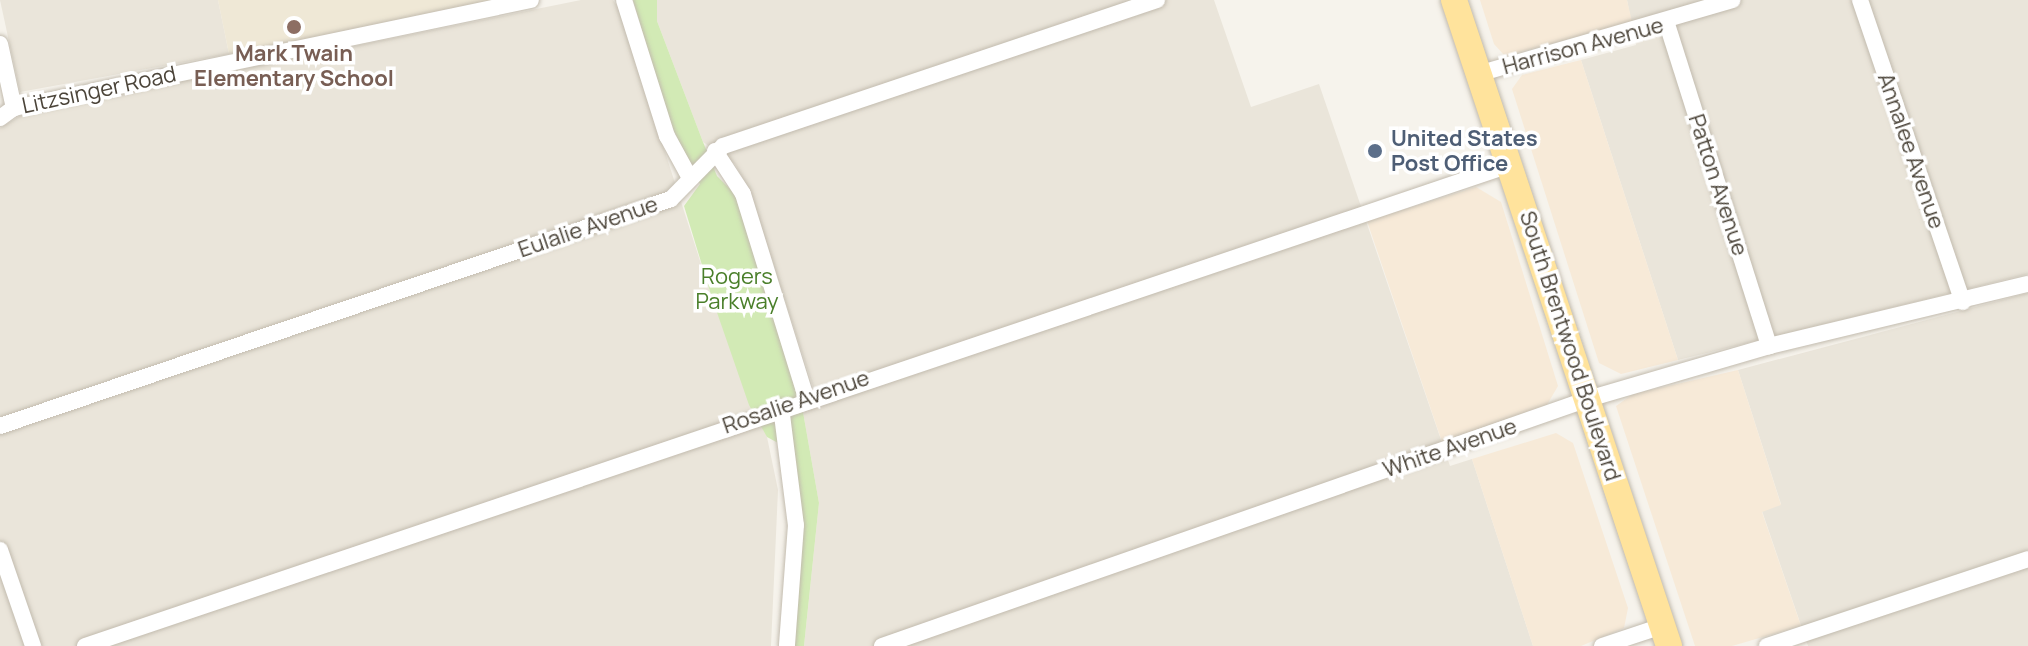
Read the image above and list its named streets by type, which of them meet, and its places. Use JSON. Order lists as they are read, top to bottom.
{
  "streets": {
    "main road": ["South Brentwood Boulevard"],
    "street": [
      "Harrison Avenue",
      "Litzsinger Road",
      "Annalee Avenue",
      "Patton Avenue",
      "Eulalie Avenue",
      "Rosalie Avenue",
      "White Avenue"
    ]
  },
  "crossings": [
    ["Harrison Avenue", "Patton Avenue"],
    ["Harrison Avenue", "South Brentwood Boulevard"],
    ["Annalee Avenue", "White Avenue"],
    ["Patton Avenue", "White Avenue"],
    ["South Brentwood Boulevard", "Rosalie Avenue"],
    ["South Brentwood Boulevard", "White Avenue"]
  ],
  "parks": ["Rogers Parkway"],
  "places": ["Mark Twain Elementary School", "United States Post Office"]
}
